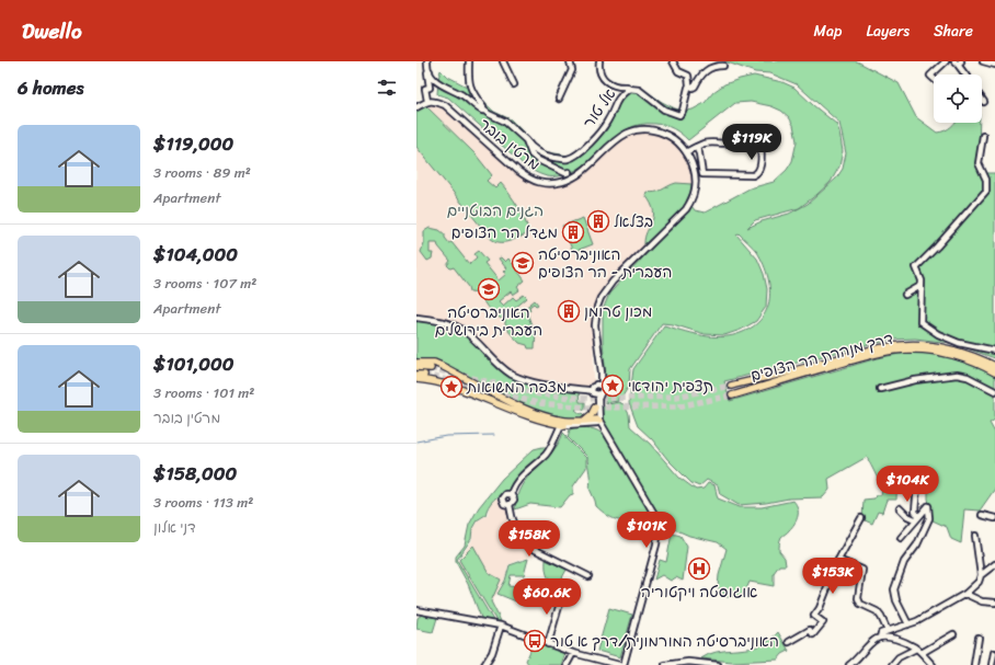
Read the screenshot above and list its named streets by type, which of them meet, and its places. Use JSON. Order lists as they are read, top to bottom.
{
  "streets": {
    "main road": ["דרך מנהרת הר הצופים"],
    "street": ["אל טור", "מרטין בובר"]
  },
  "parks": ["הגנים הבוטניים"],
  "places": {
    "building": ["בצלאל", "מגדל הר הצופים", "מכון טרומן"],
    "school or university": ["האוניברסיטה העברית - הר הצופים", "האוניברסיטה העברית בירושלים"],
    "place": ["תצפית יהודאי", "מצפה המשואות"],
    "hospital": ["אוגוסטה ויקטוריה"],
    "bus stop": ["האוניברסיטה המורמונית/דרך א טור"]
  },
  "page": {
    "header": "Dwello",
    "nav": ["Map", "Layers", "Share"],
    "heading": "6 homes",
    "list": [
      {
        "name": "$119,000",
        "note": "3 rooms · 89 m² · Apartment"
      },
      {
        "name": "$104,000",
        "note": "3 rooms · 107 m² · Apartment"
      },
      {
        "name": "$101,000",
        "note": "3 rooms · 101 m² · מרטין בובר"
      },
      {
        "name": "$158,000",
        "note": "3 rooms · 113 m² · דני אלון"
      }
    ],
    "price": [
      "$119K",
      "$104K",
      "$101K",
      "$158K",
      "$153K",
      "$60.6K"
    ]
  }
}
